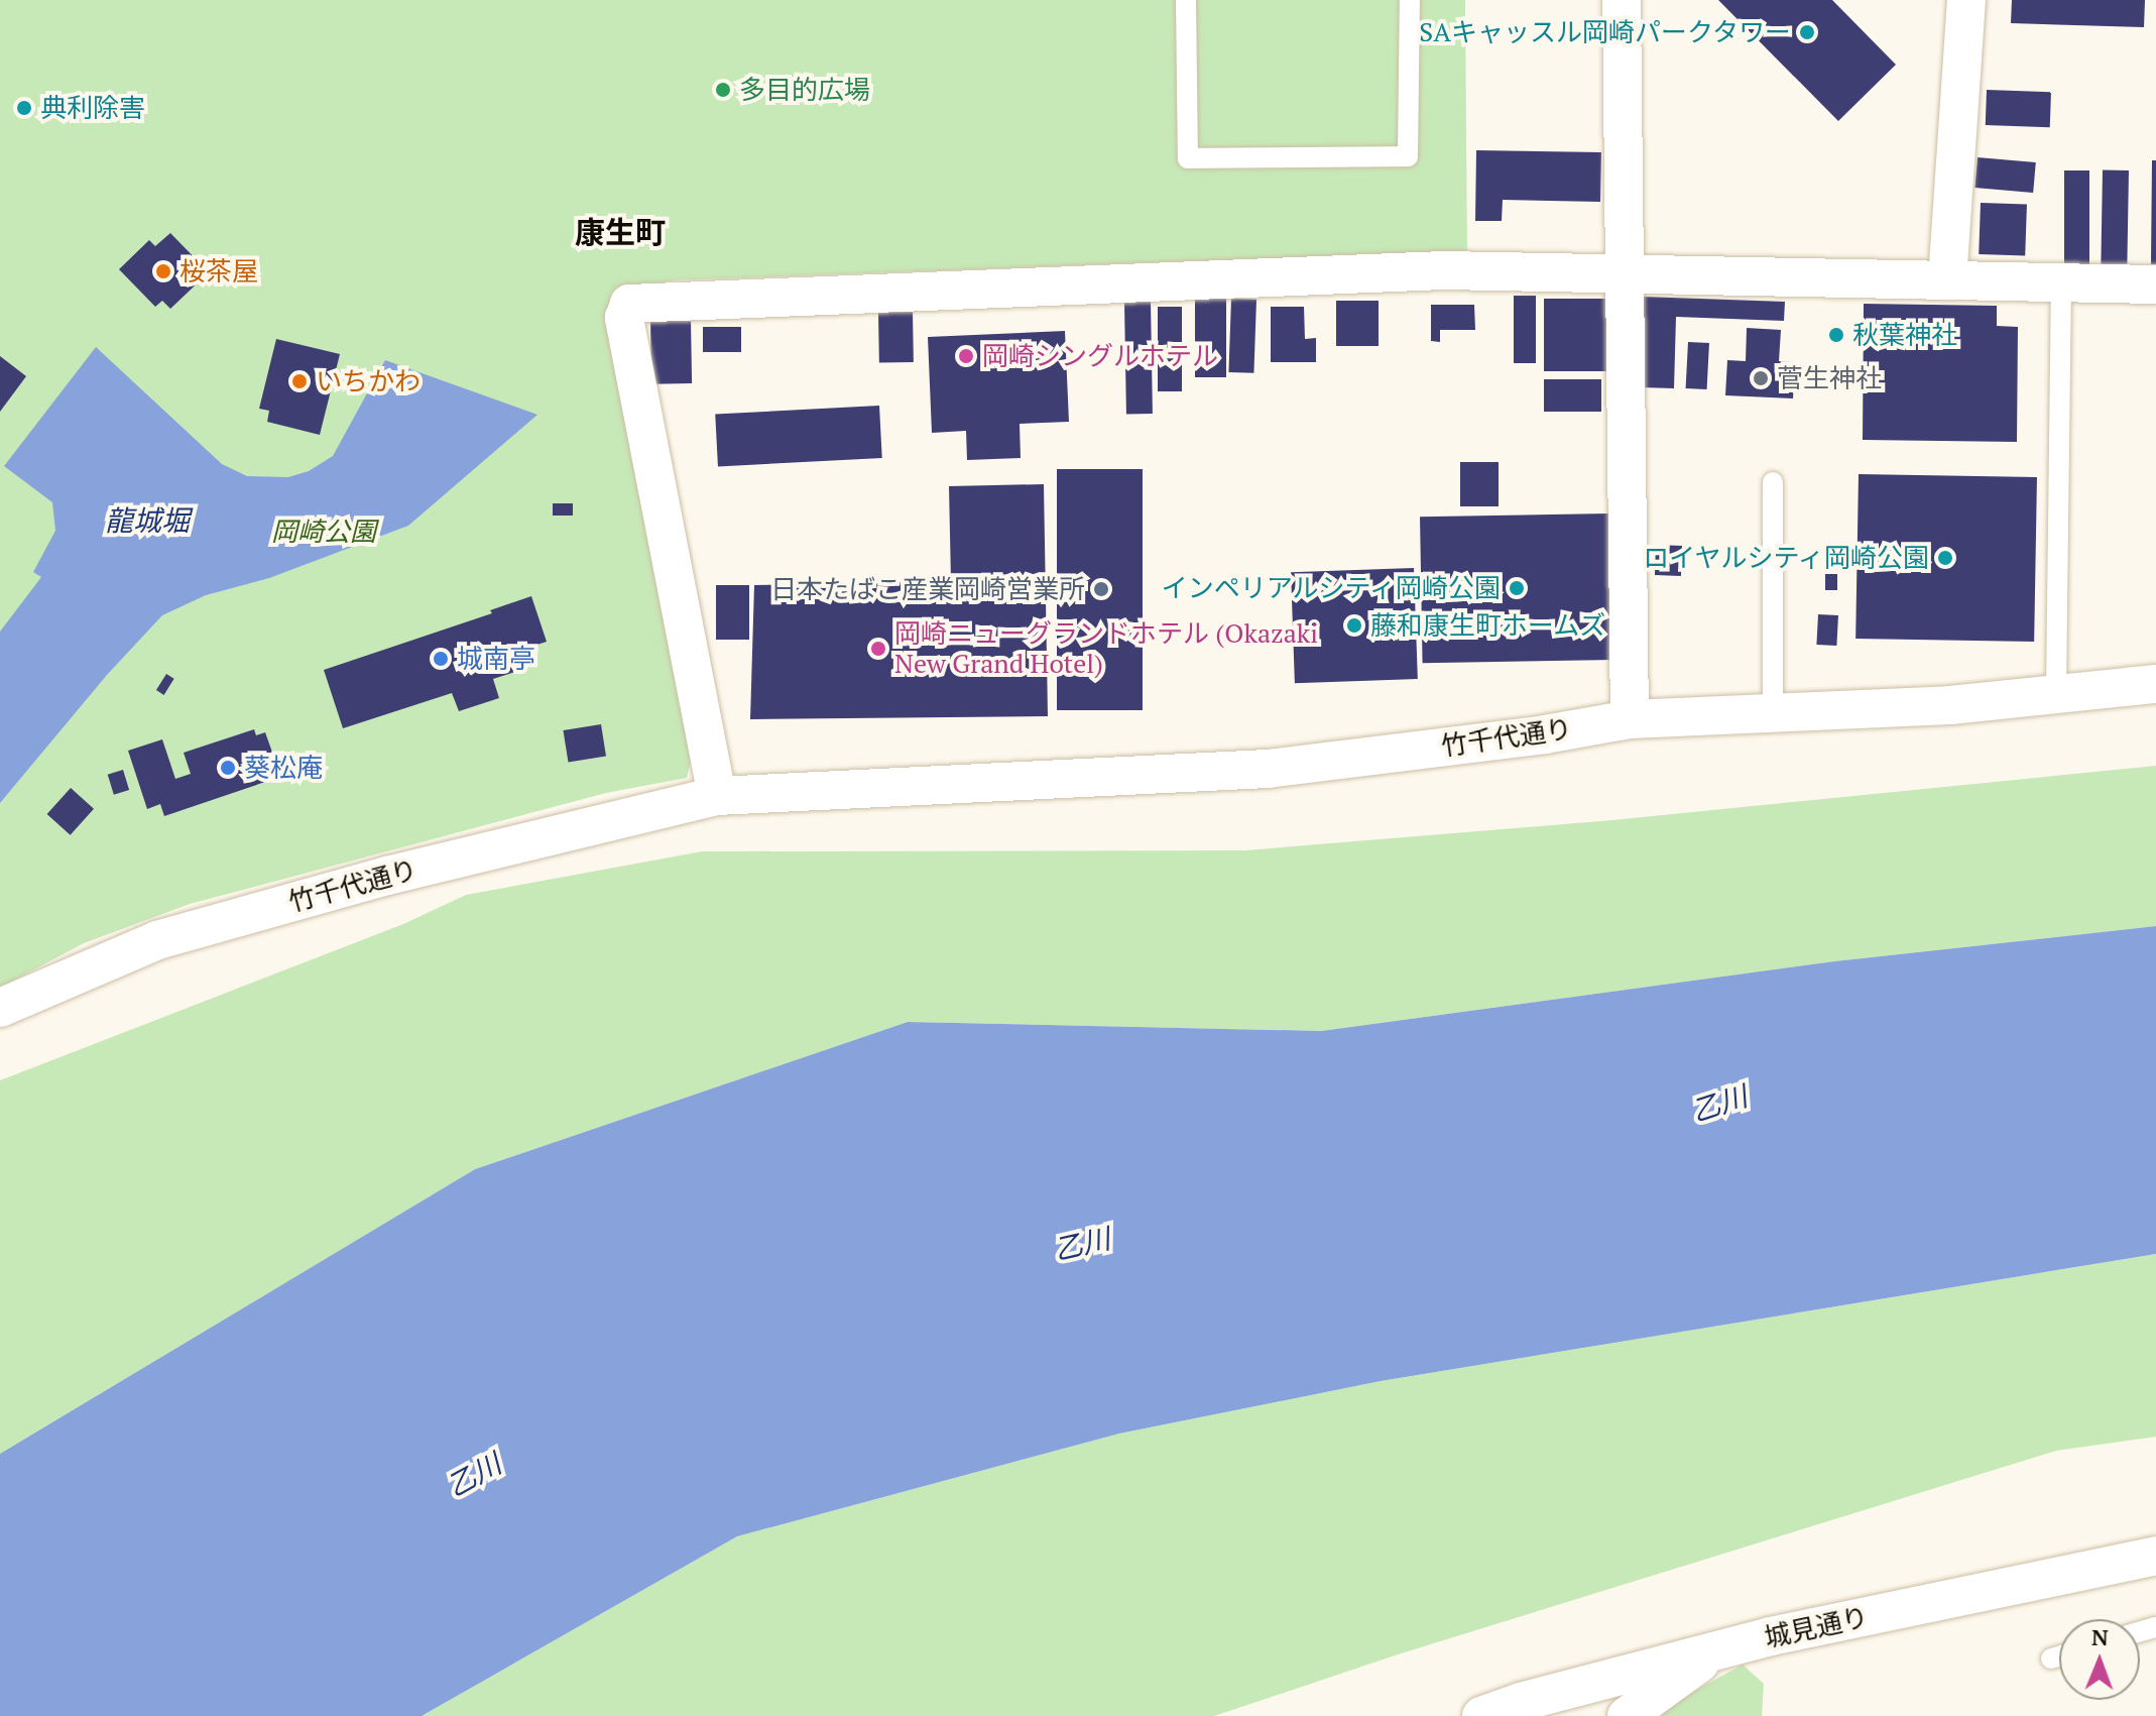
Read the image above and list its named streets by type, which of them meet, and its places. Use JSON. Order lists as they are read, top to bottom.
{
  "streets": {
    "street": ["竹千代通り", "城見通り"]
  },
  "districts": ["康生町"],
  "water": ["龍城堀", "乙川"],
  "parks": ["岡崎公園"],
  "places": [
    "SAキャッスル岡崎パークタワー",
    "多目的広場",
    "典利除害",
    "桜茶屋",
    "秋葉神社",
    "岡崎シングルホテル",
    "菅生神社",
    "いちかわ",
    "ロイヤルシティ岡崎公園",
    "インペリアルシティ岡崎公園",
    "日本たばこ産業岡崎営業所",
    "藤和康生町ホームズ",
    "岡崎ニューグランドホテル (Okazaki New Grand Hotel)",
    "城南亭",
    "葵松庵"
  ],
  "north": "top"
}
